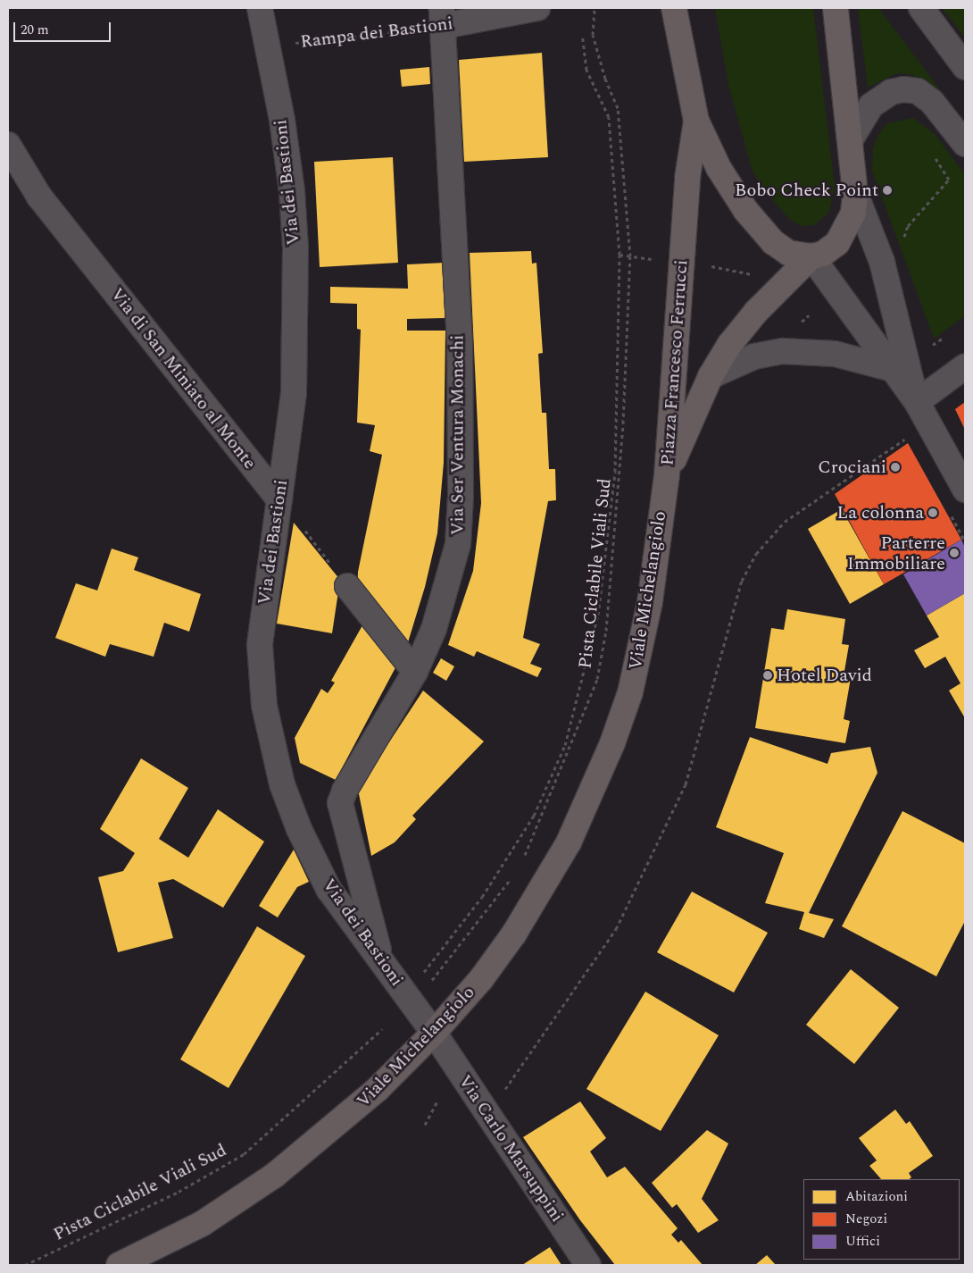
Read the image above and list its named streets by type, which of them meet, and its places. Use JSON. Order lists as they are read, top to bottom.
{
  "streets": {
    "main road": ["Piazza Francesco Ferrucci", "Viale Michelangiolo"],
    "street": [
      "Rampa dei Bastioni",
      "Via dei Bastioni",
      "Via di San Miniato al Monte",
      "Via Ser Ventura Monachi",
      "Via Carlo Marsuppini"
    ],
    "path": ["Pista Ciclabile Viali Sud"]
  },
  "crossings": [
    ["Rampa dei Bastioni", "Via dei Bastioni"],
    ["Rampa dei Bastioni", "Via Ser Ventura Monachi"],
    ["Via dei Bastioni", "Via di San Miniato al Monte"],
    ["Via dei Bastioni", "Via Ser Ventura Monachi"],
    ["Via dei Bastioni", "Viale Michelangiolo"],
    ["Via dei Bastioni", "Via Carlo Marsuppini"],
    ["Piazza Francesco Ferrucci", "Viale Michelangiolo"],
    ["Viale Michelangiolo", "Via Carlo Marsuppini"]
  ],
  "places": [
    "Bobo Check Point",
    "Crociani",
    "La colonna",
    "Parterre Immobiliare",
    "Hotel David"
  ],
  "legend": ["Abitazioni", "Negozi", "Uffici"],
  "scale_bar": "20 m"
}
